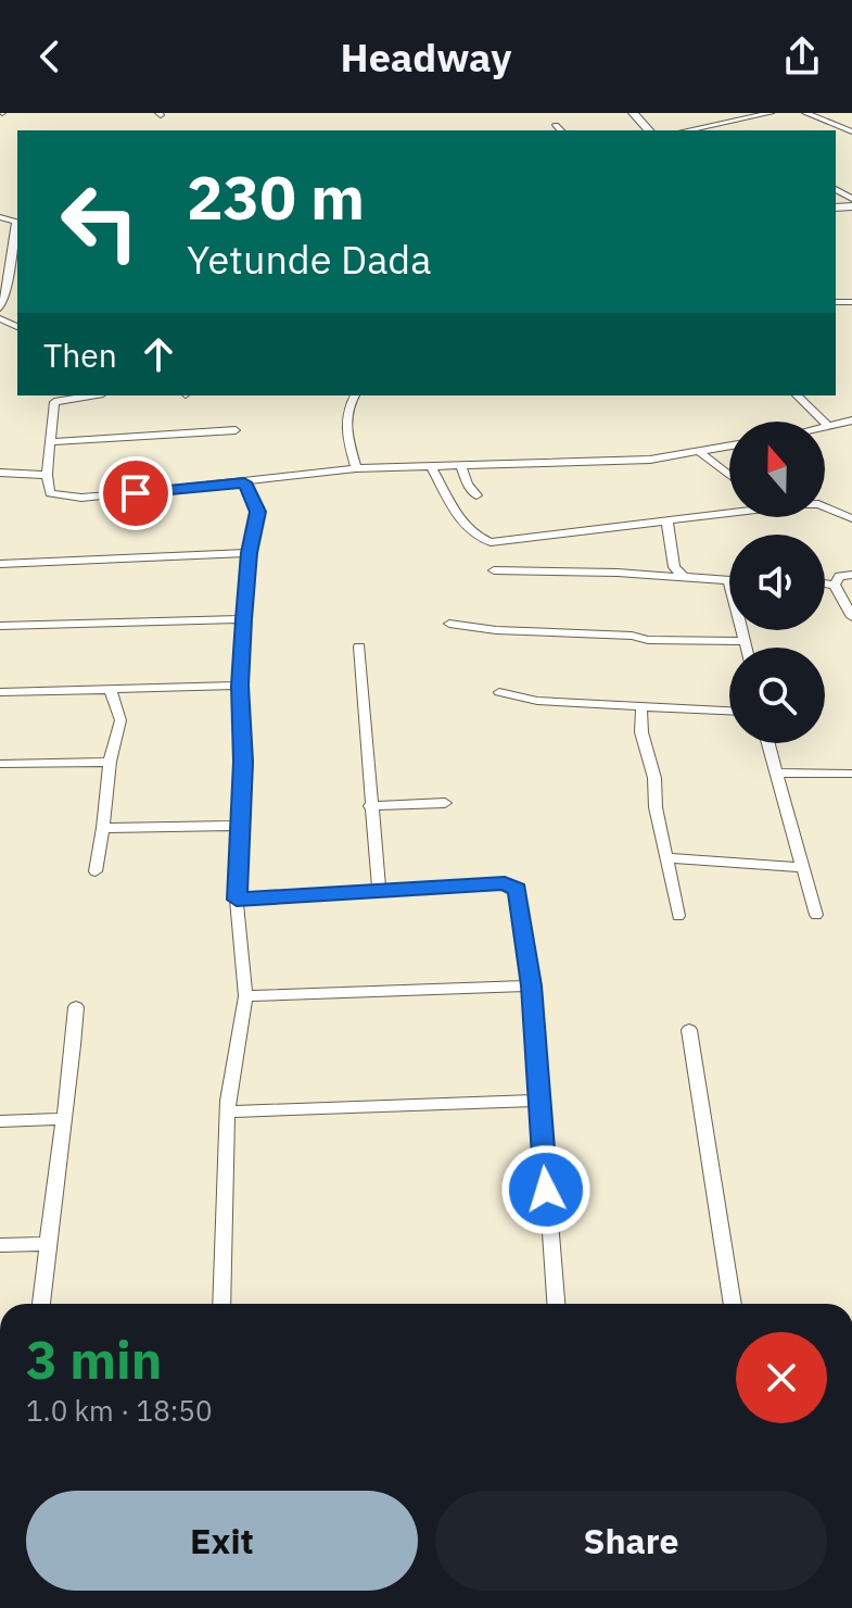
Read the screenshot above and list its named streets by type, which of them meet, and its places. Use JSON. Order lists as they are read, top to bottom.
{
  "north": "top",
  "page": {
    "header": "Headway",
    "turn": ["230 m", "Yetunde Dada"],
    "then": "Then",
    "heading": ["3 min", "1.0 km · 18:50"],
    "buttons": ["Exit", "Share"]
  }
}
